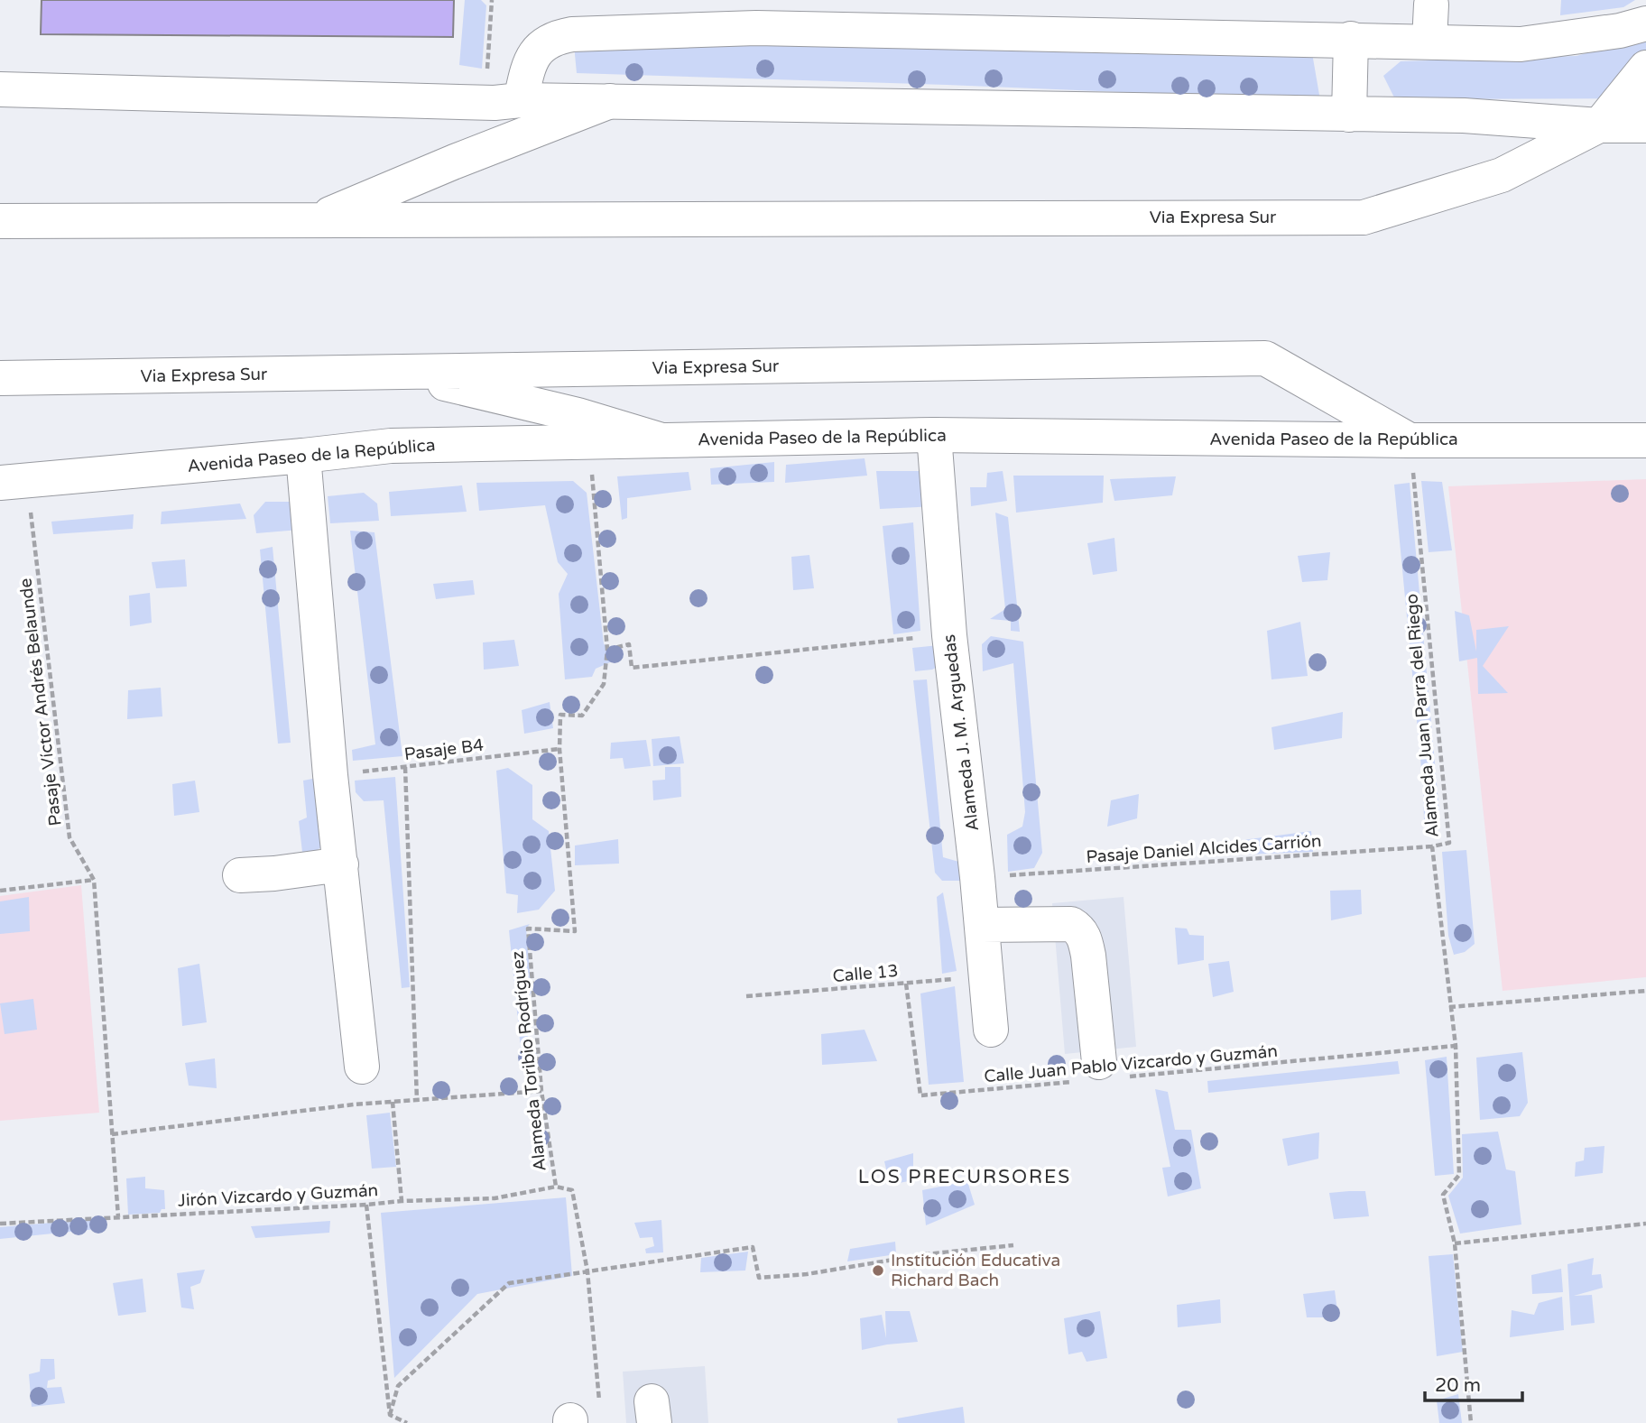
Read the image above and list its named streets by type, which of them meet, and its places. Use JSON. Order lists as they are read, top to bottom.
{
  "streets": {
    "main road": ["Via Expresa Sur", "Avenida Paseo de la República", "Alameda J. M. Arguedas"],
    "path": [
      "Pasaje Víctor Andrés Belaunde",
      "Alameda Juan Parra del Riego",
      "Pasaje B4",
      "Pasaje Daniel Alcides Carrión",
      "Calle 13",
      "Alameda Toribio Rodríguez",
      "Calle Juan Pablo Vizcardo y Guzmán",
      "Jirón Vizcardo y Guzmán"
    ]
  },
  "crossings": [
    ["Via Expresa Sur", "Avenida Paseo de la República"],
    ["Via Expresa Sur", "Alameda Juan Parra del Riego"],
    ["Avenida Paseo de la República", "Pasaje Víctor Andrés Belaunde"],
    ["Avenida Paseo de la República", "Alameda Juan Parra del Riego"],
    ["Avenida Paseo de la República", "Alameda J. M. Arguedas"],
    ["Pasaje Víctor Andrés Belaunde", "Jirón Vizcardo y Guzmán"],
    ["Alameda Juan Parra del Riego", "Pasaje Daniel Alcides Carrión"],
    ["Alameda Juan Parra del Riego", "Calle Juan Pablo Vizcardo y Guzmán"],
    ["Alameda J. M. Arguedas", "Pasaje Daniel Alcides Carrión"],
    ["Alameda J. M. Arguedas", "Calle 13"],
    ["Pasaje B4", "Alameda Toribio Rodríguez"],
    ["Calle 13", "Calle Juan Pablo Vizcardo y Guzmán"],
    ["Alameda Toribio Rodríguez", "Jirón Vizcardo y Guzmán"]
  ],
  "districts": ["LOS PRECURSORES"],
  "places": ["Institución Educativa Richard Bach"],
  "scale_bar": "20 m"
}
